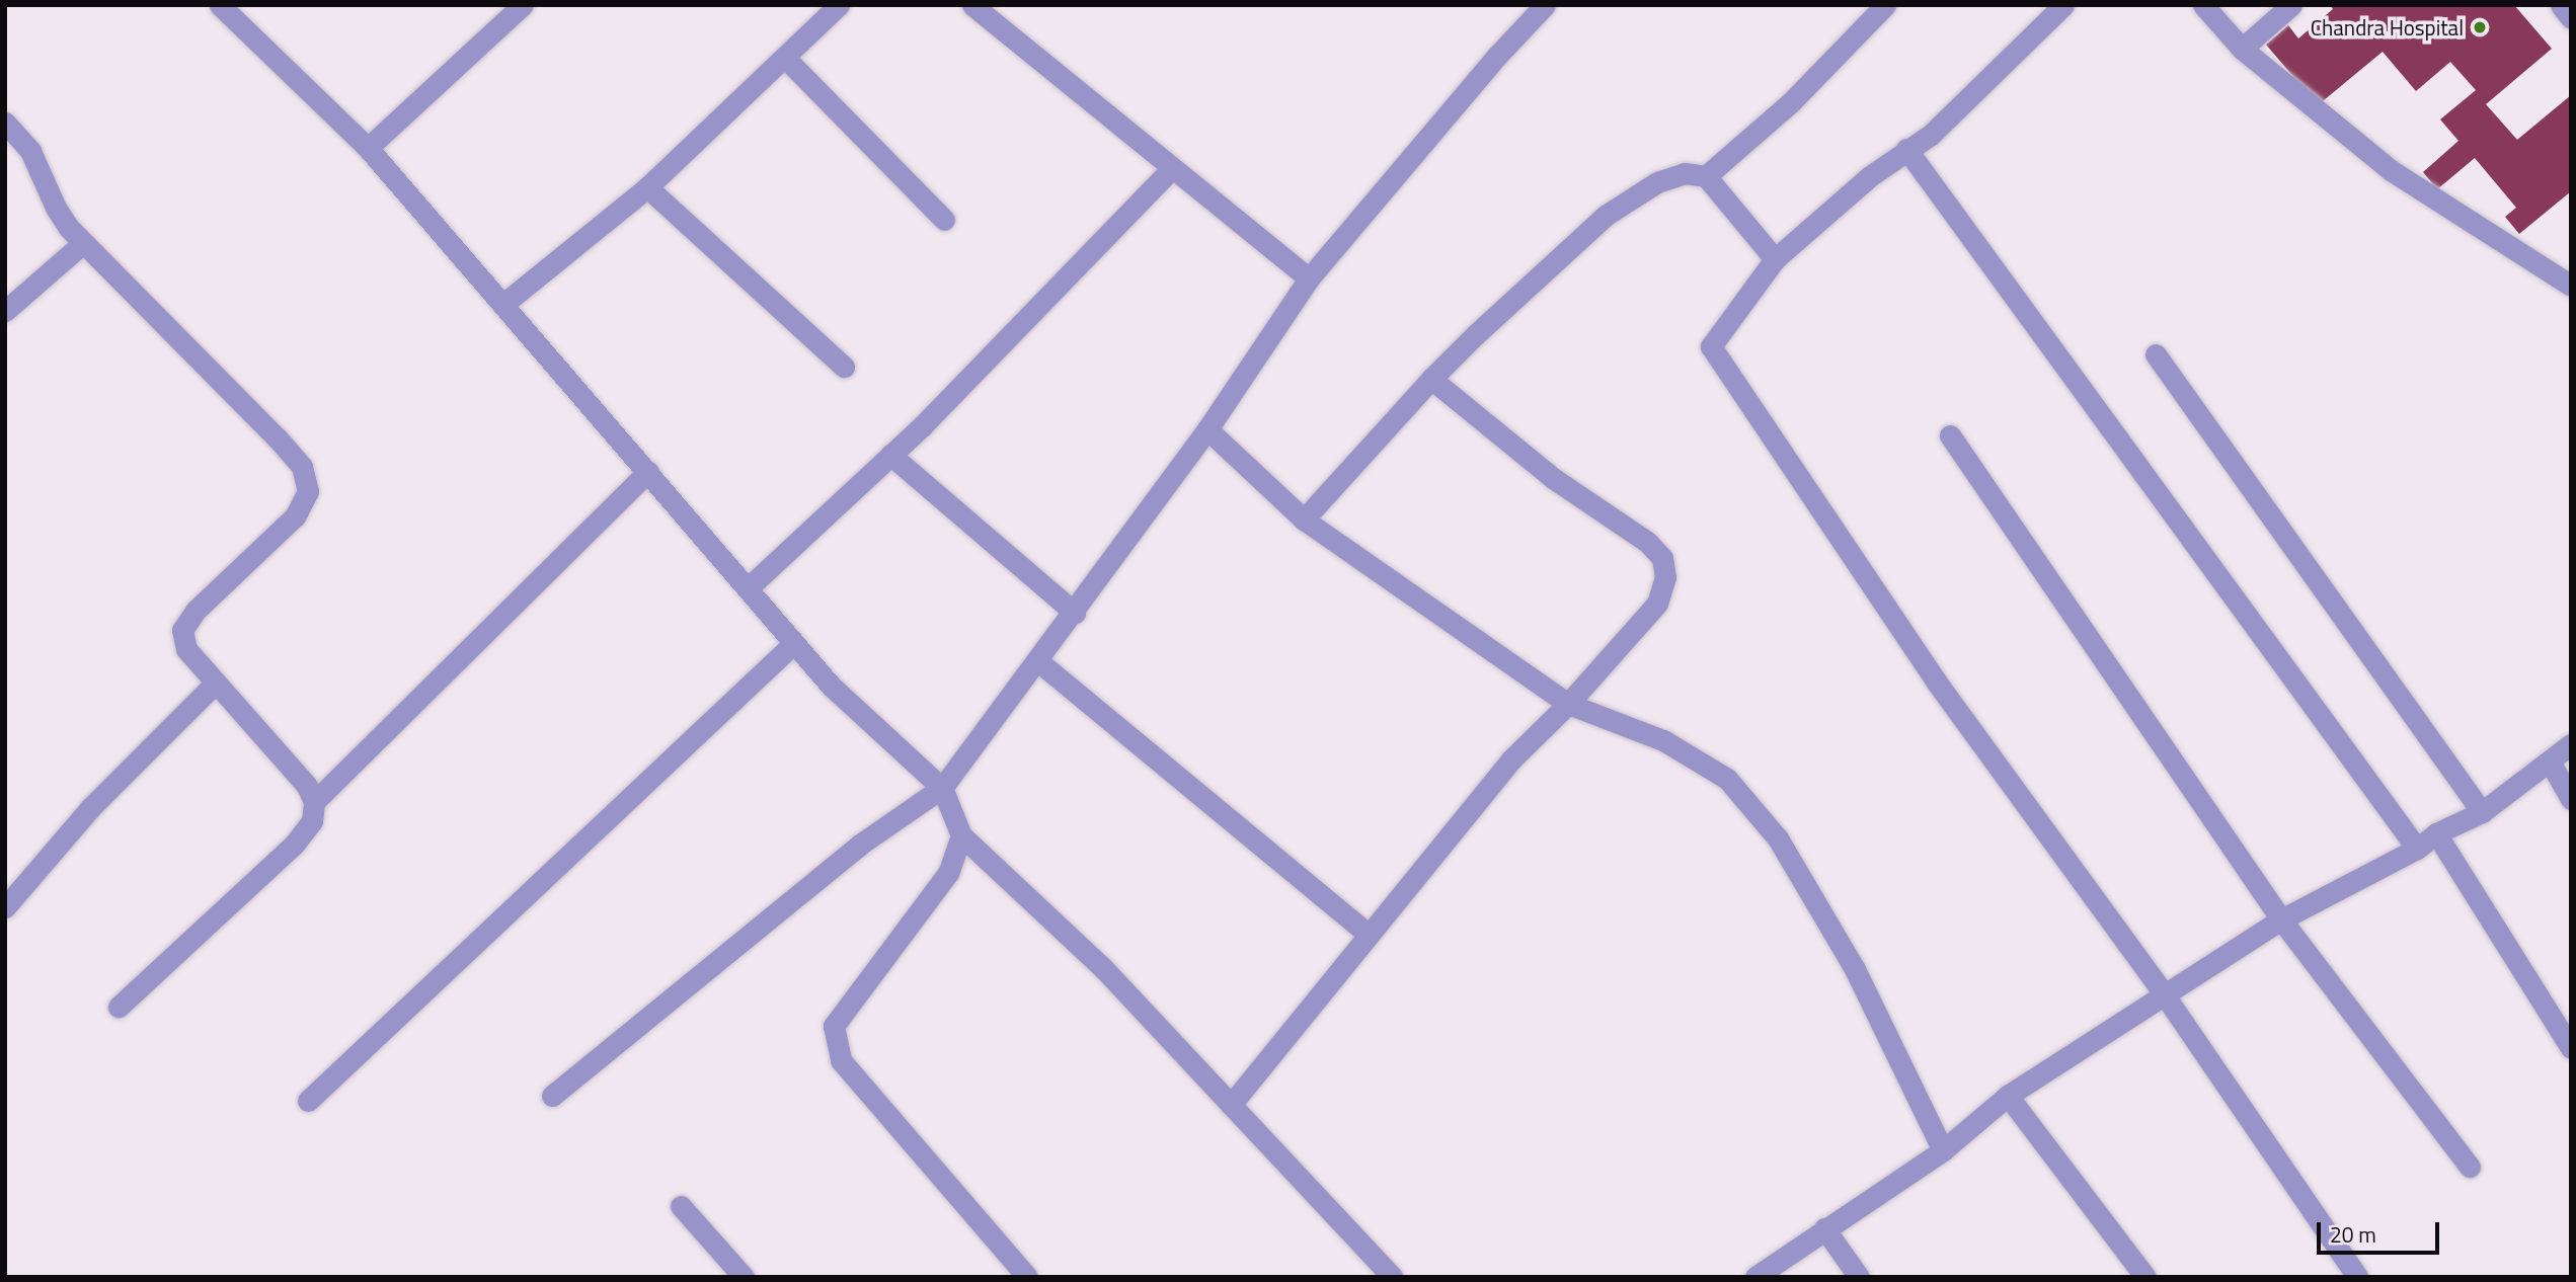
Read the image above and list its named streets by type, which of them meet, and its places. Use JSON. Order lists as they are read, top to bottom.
{
  "places": ["Chandra Hospital"],
  "scale_bar": "20 m"
}
